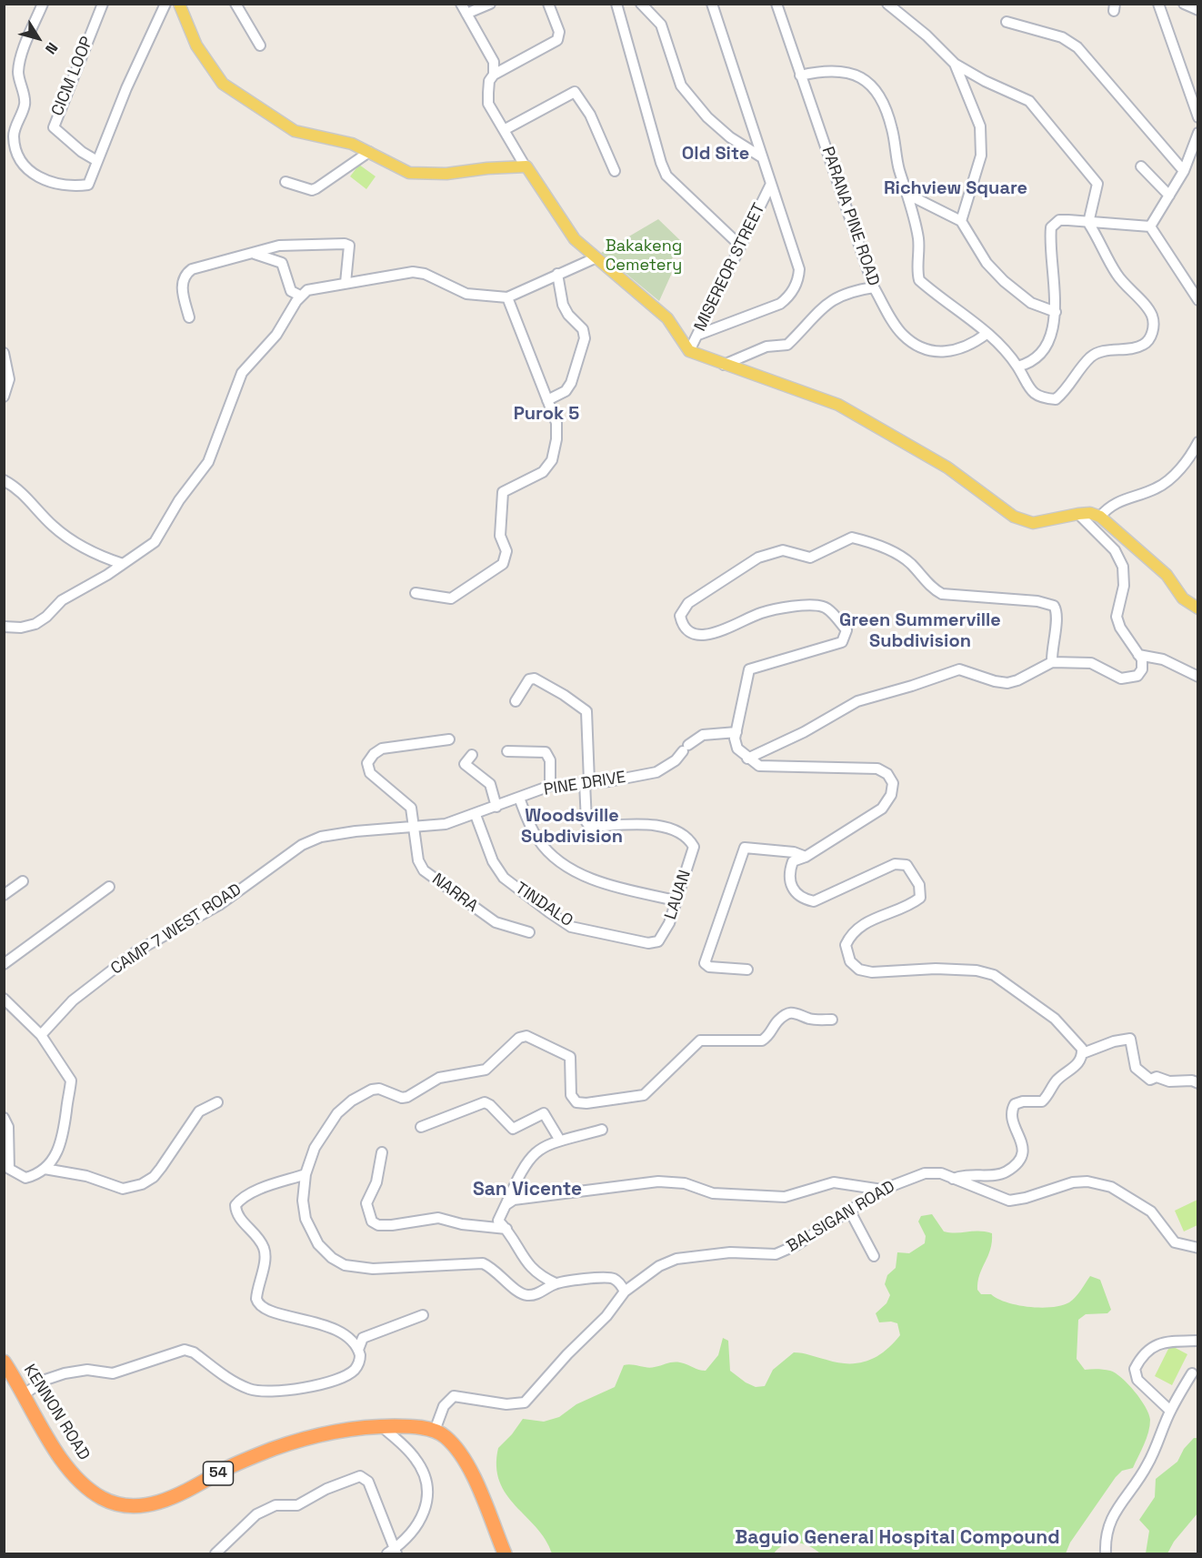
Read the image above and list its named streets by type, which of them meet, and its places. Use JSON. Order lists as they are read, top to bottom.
{
  "streets": {
    "highway": ["KENNON ROAD", "54"],
    "street": [
      "CICM LOOP",
      "PARANA PINE ROAD",
      "MISEREOR STREET",
      "PINE DRIVE",
      "NARRA",
      "LAUAN",
      "TINDALO",
      "CAMP 7 WEST ROAD",
      "BALSIGAN ROAD"
    ]
  },
  "crossings": [
    ["PINE DRIVE", "NARRA"],
    ["PINE DRIVE", "LAUAN"],
    ["PINE DRIVE", "TINDALO"],
    ["PINE DRIVE", "CAMP 7 WEST ROAD"],
    ["LAUAN", "TINDALO"],
    ["BALSIGAN ROAD", "KENNON ROAD"]
  ],
  "districts": [
    "Old Site",
    "Richview Square",
    "Purok 5",
    "Green Summerville Subdivision",
    "Woodsville Subdivision",
    "San Vicente",
    "Baguio General Hospital Compound"
  ],
  "parks": ["Bakakeng Cemetery"],
  "north": "bottom right"
}
